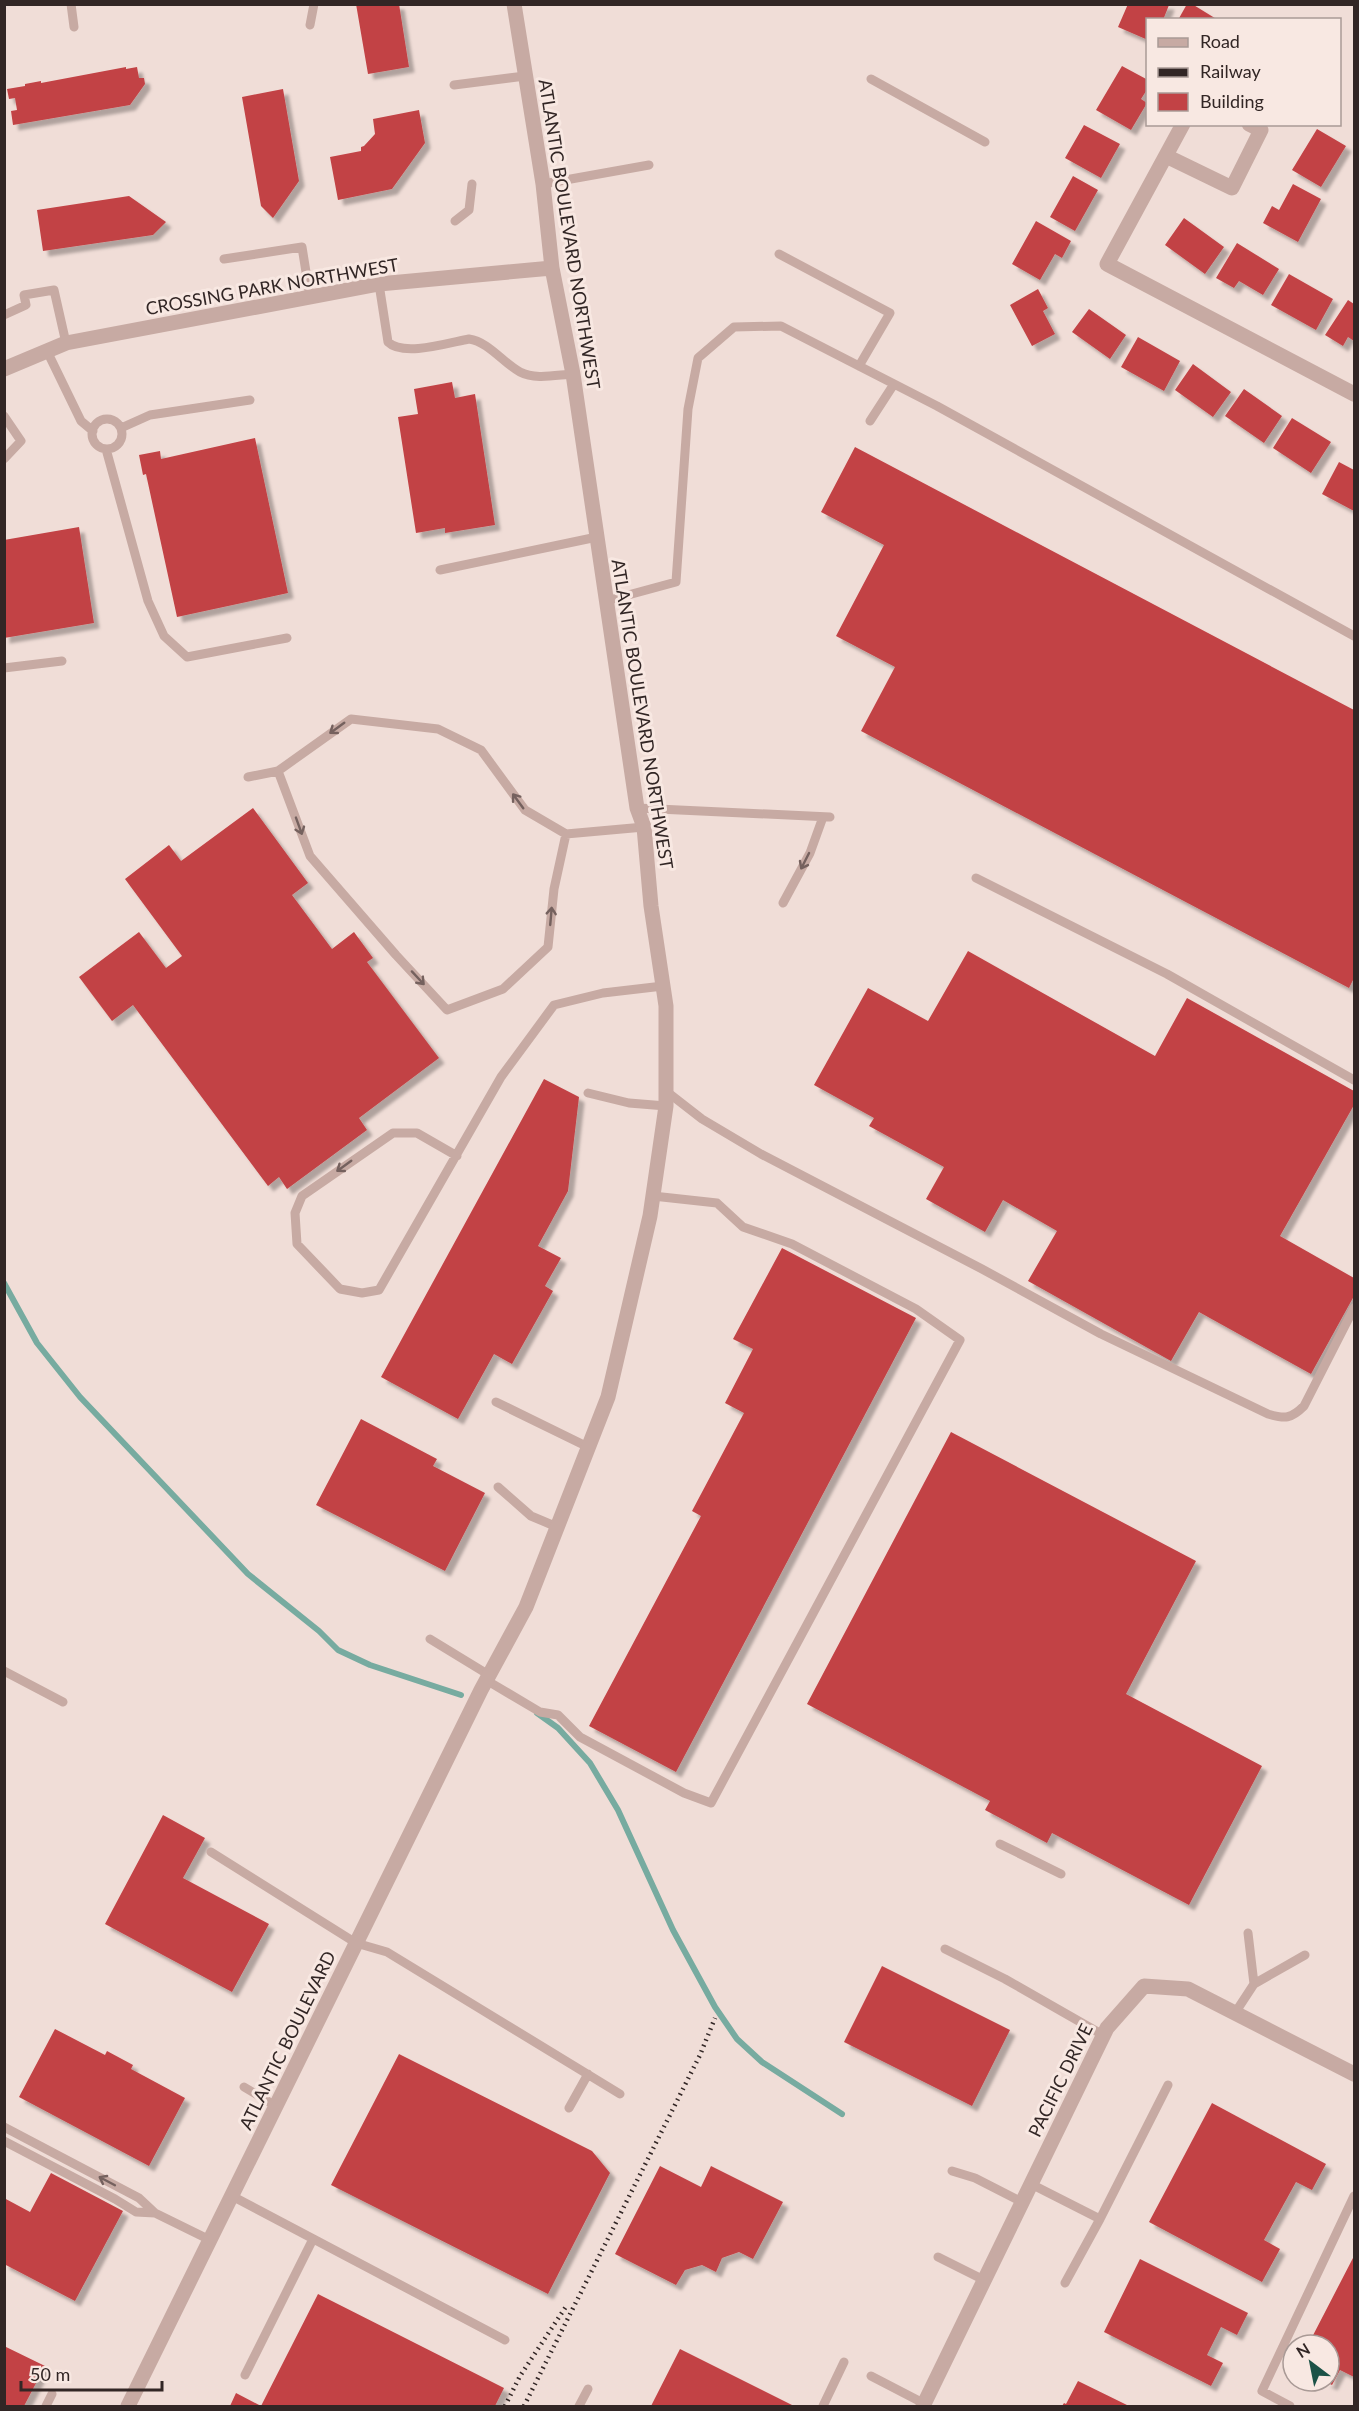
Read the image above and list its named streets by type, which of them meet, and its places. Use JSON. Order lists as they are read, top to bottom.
{
  "streets": {
    "street": [
      "ATLANTIC BOULEVARD NORTHWEST",
      "CROSSING PARK NORTHWEST",
      "ATLANTIC BOULEVARD",
      "PACIFIC DRIVE"
    ]
  },
  "crossings": [
    ["ATLANTIC BOULEVARD NORTHWEST", "CROSSING PARK NORTHWEST"],
    ["ATLANTIC BOULEVARD NORTHWEST", "ATLANTIC BOULEVARD"]
  ],
  "legend": ["Road", "Railway", "Building"],
  "scale_bar": "50 m",
  "north": "top left"
}
